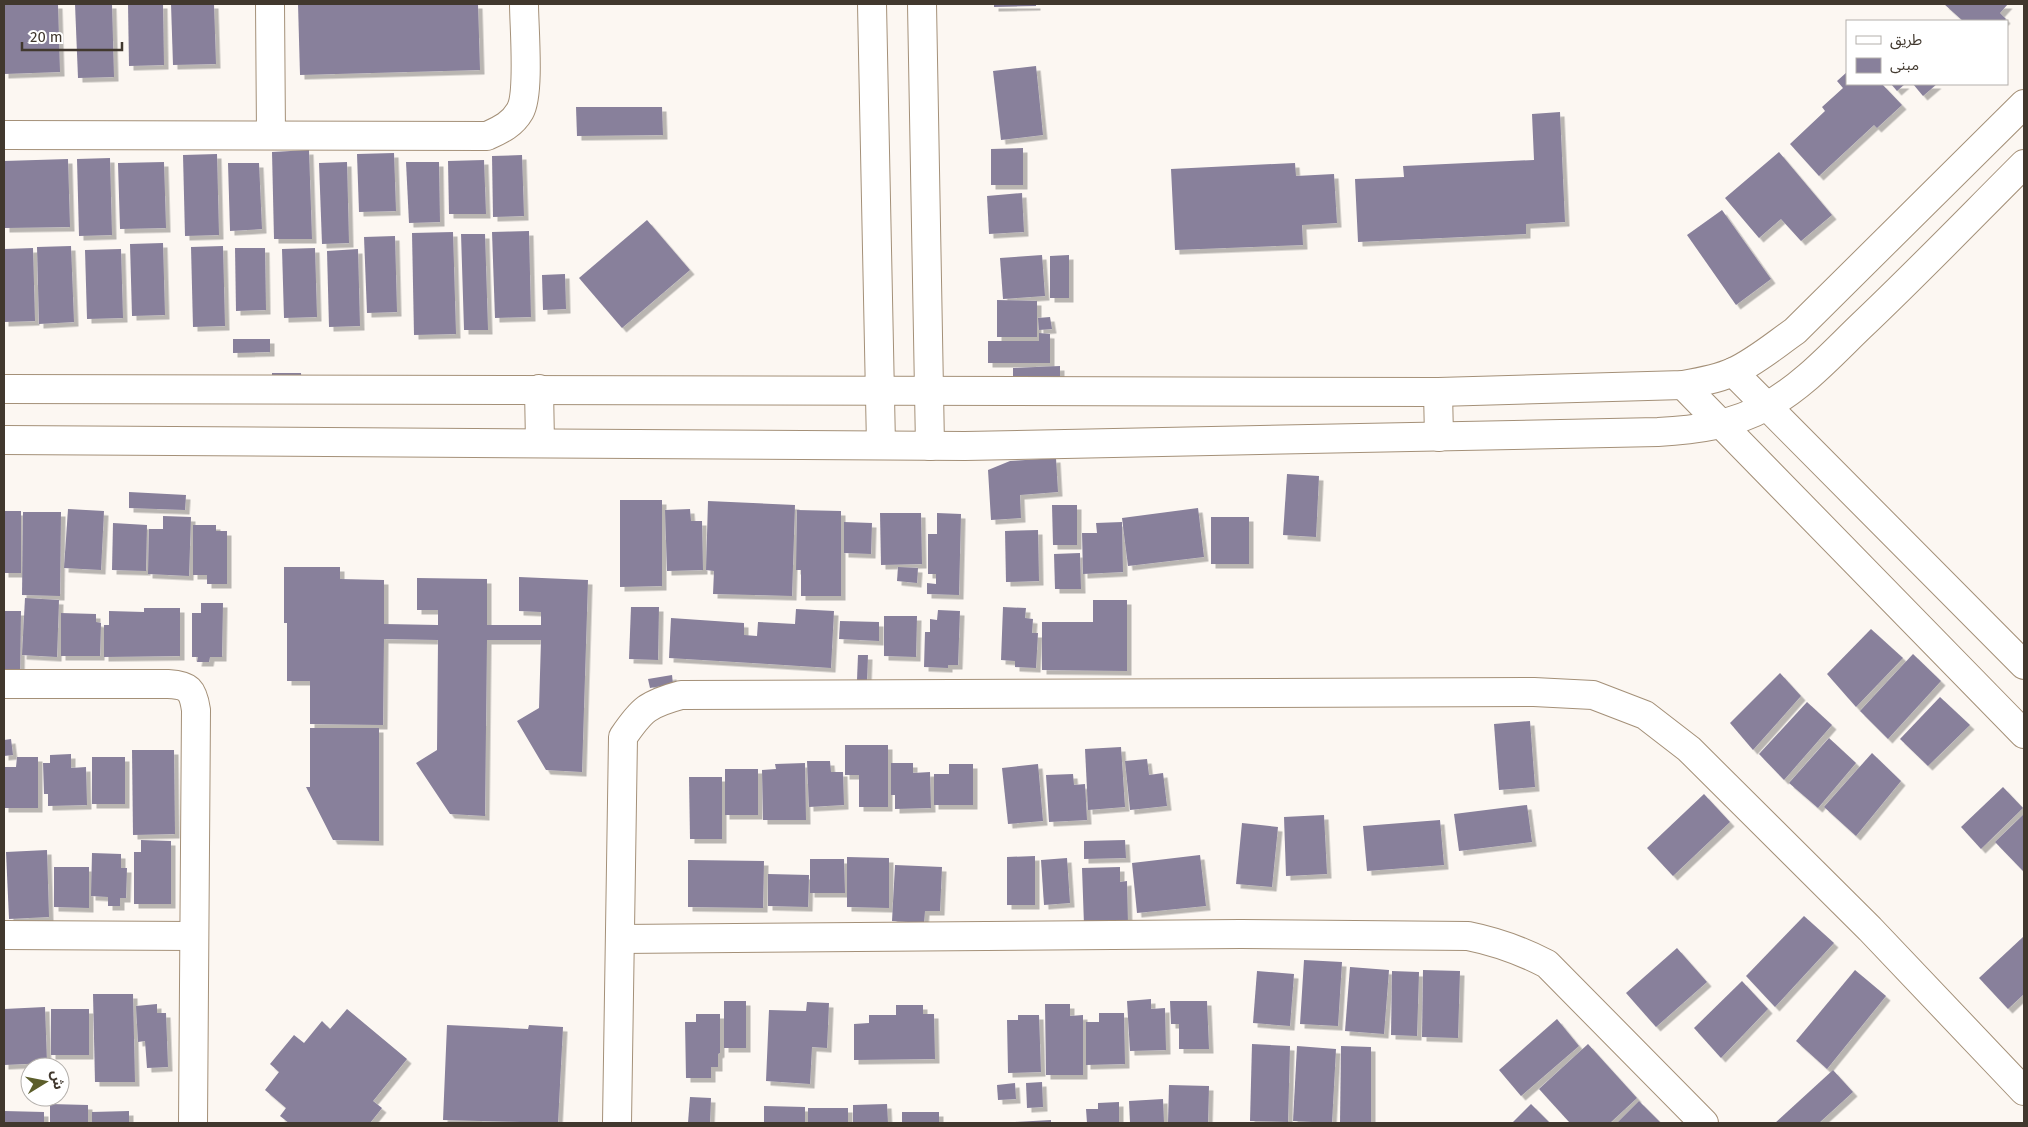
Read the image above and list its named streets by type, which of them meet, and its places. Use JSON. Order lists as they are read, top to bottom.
{
  "legend": ["طريق", "مبنى"],
  "scale_bar": "20 m",
  "north": "right"
}
